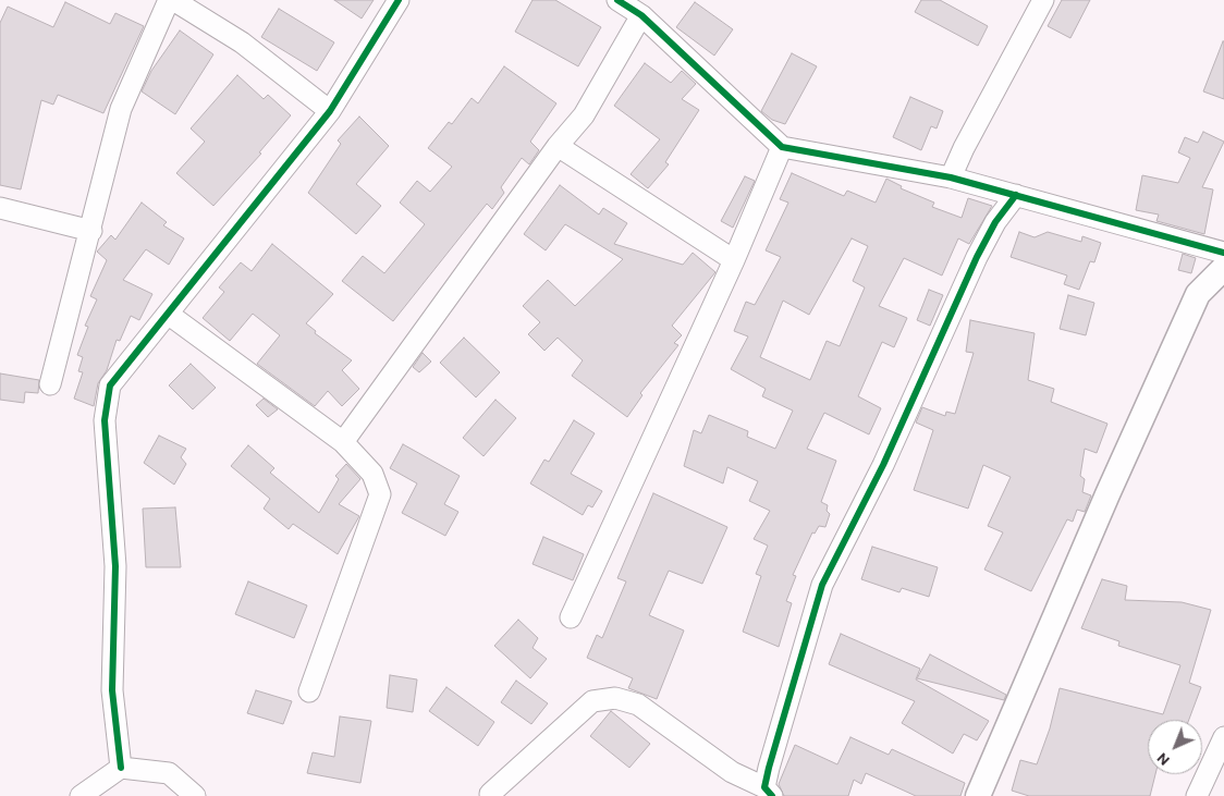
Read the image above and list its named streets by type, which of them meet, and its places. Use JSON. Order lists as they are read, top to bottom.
{
  "north": "bottom left"
}
